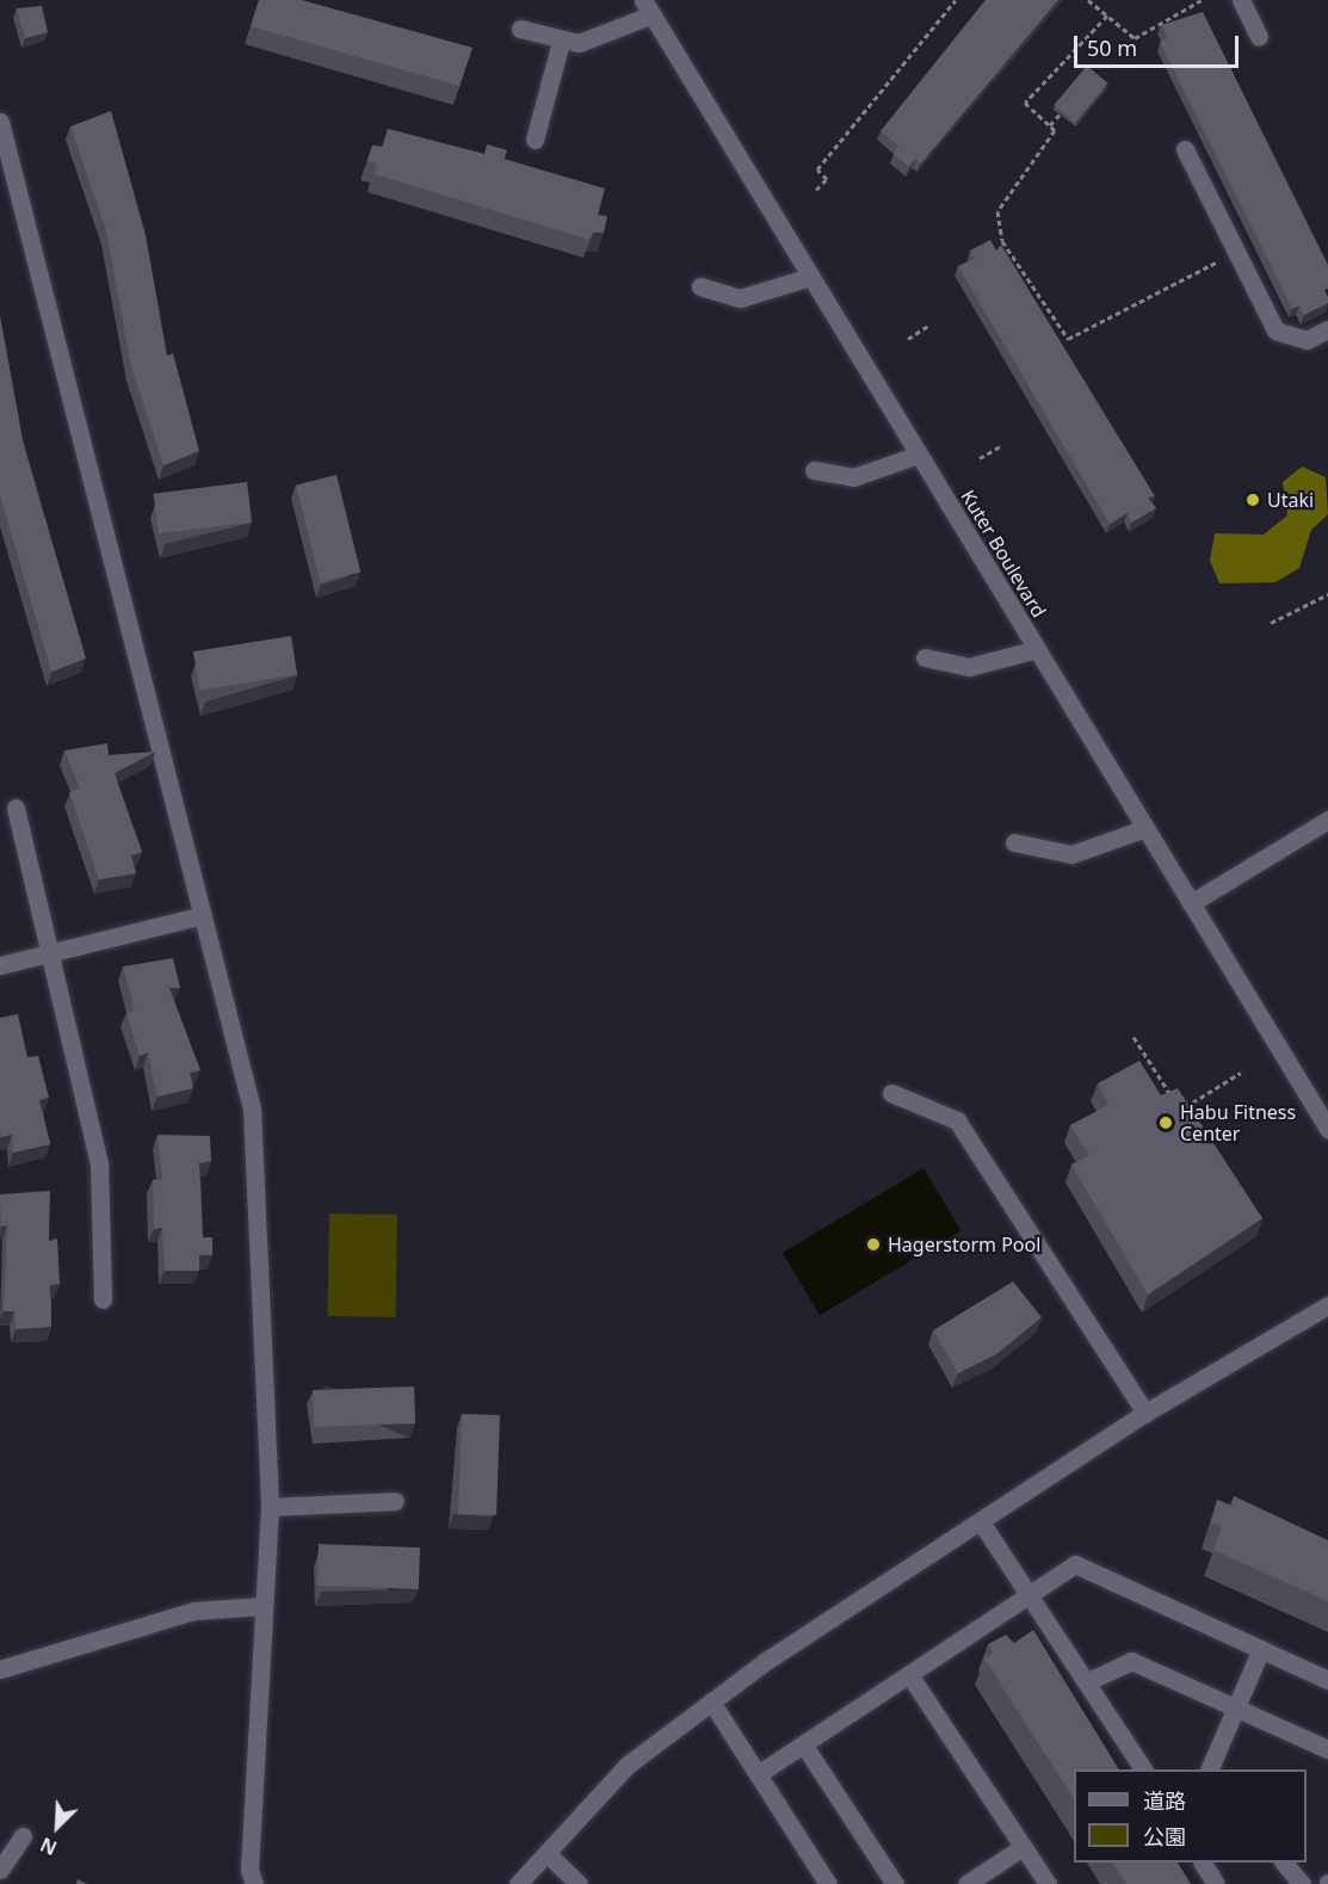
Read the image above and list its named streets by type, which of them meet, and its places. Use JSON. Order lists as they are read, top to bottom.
{
  "streets": {
    "street": ["Kuter Boulevard"]
  },
  "places": ["Utaki", "Habu Fitness Center", "Hagerstorm Pool"],
  "legend": ["道路", "公園"],
  "scale_bar": "50 m",
  "north": "bottom left"
}
